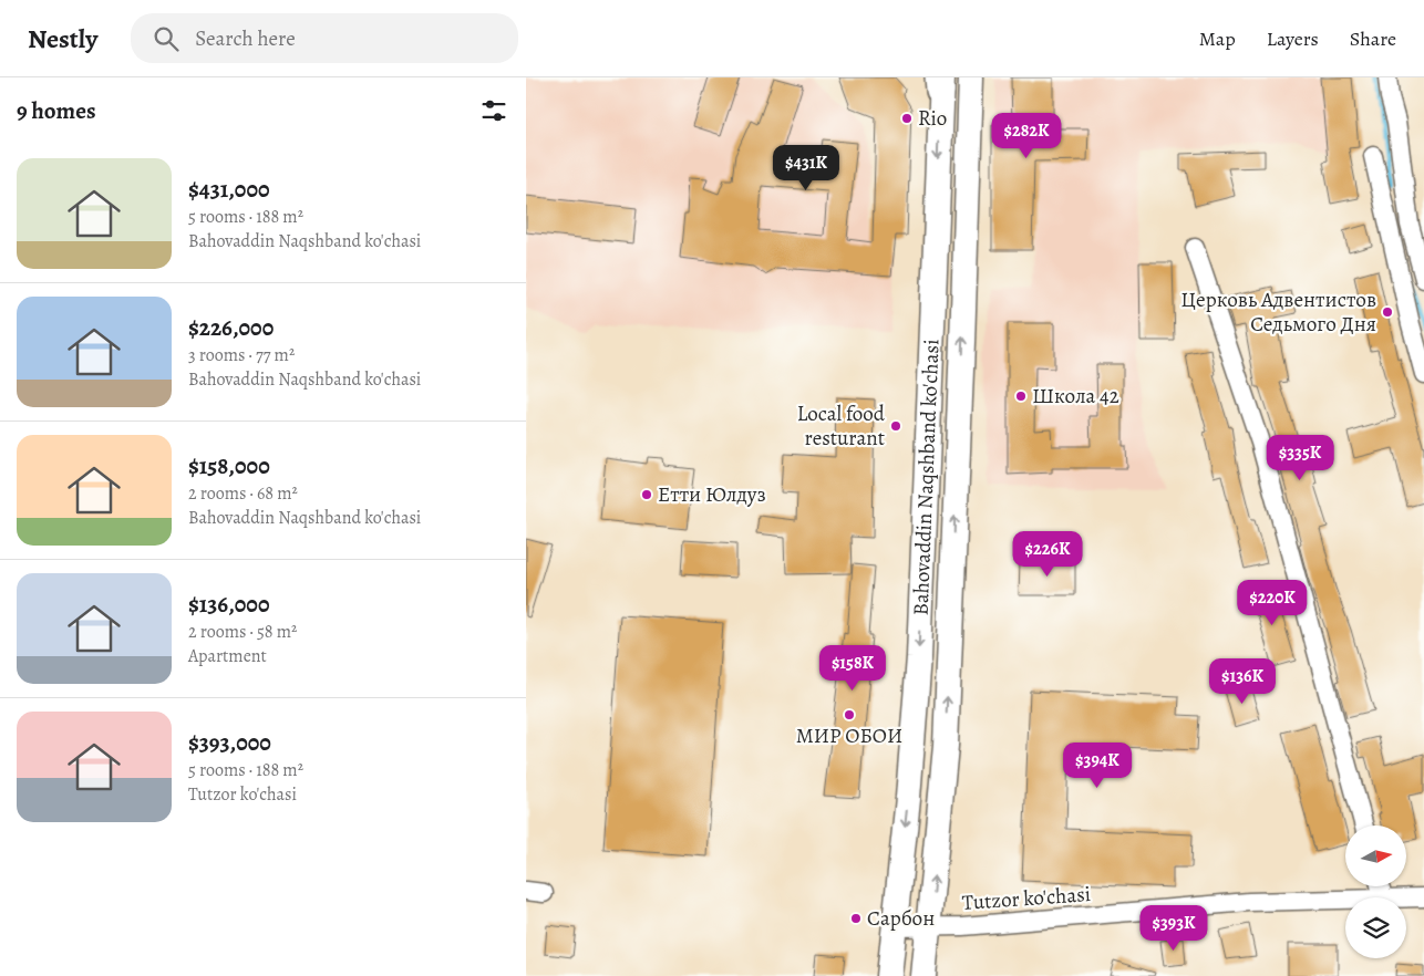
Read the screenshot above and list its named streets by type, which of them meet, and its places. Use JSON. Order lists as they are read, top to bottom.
{
  "streets": {
    "main road": ["Bahovaddin Naqshband ko'chasi"],
    "street": ["Tutzor ko'chasi"]
  },
  "crossings": [
    ["Bahovaddin Naqshband ko'chasi", "Tutzor ko'chasi"]
  ],
  "places": [
    "Rio",
    "Церковь Адвентистов Седьмого Дня",
    "Школа 42",
    "Local food resturant",
    "Етти Юлдуз",
    "МИР ОБОИ",
    "Сарбон"
  ],
  "north": "right",
  "page": {
    "header": "Nestly",
    "search": "Search here",
    "nav": ["Map", "Layers", "Share"],
    "heading": "9 homes",
    "price": [
      "$282K",
      "$431K",
      "$335K",
      "$226K",
      "$220K",
      "$158K",
      "$136K",
      "$394K",
      "$393K"
    ],
    "list": [
      {
        "name": "$431,000",
        "note": "5 rooms · 188 m² · Bahovaddin Naqshband ko'chasi"
      },
      {
        "name": "$226,000",
        "note": "3 rooms · 77 m² · Bahovaddin Naqshband ko'chasi"
      },
      {
        "name": "$158,000",
        "note": "2 rooms · 68 m² · Bahovaddin Naqshband ko'chasi"
      },
      {
        "name": "$136,000",
        "note": "2 rooms · 58 m² · Apartment"
      },
      {
        "name": "$393,000",
        "note": "5 rooms · 188 m² · Tutzor ko'chasi"
      }
    ]
  }
}
